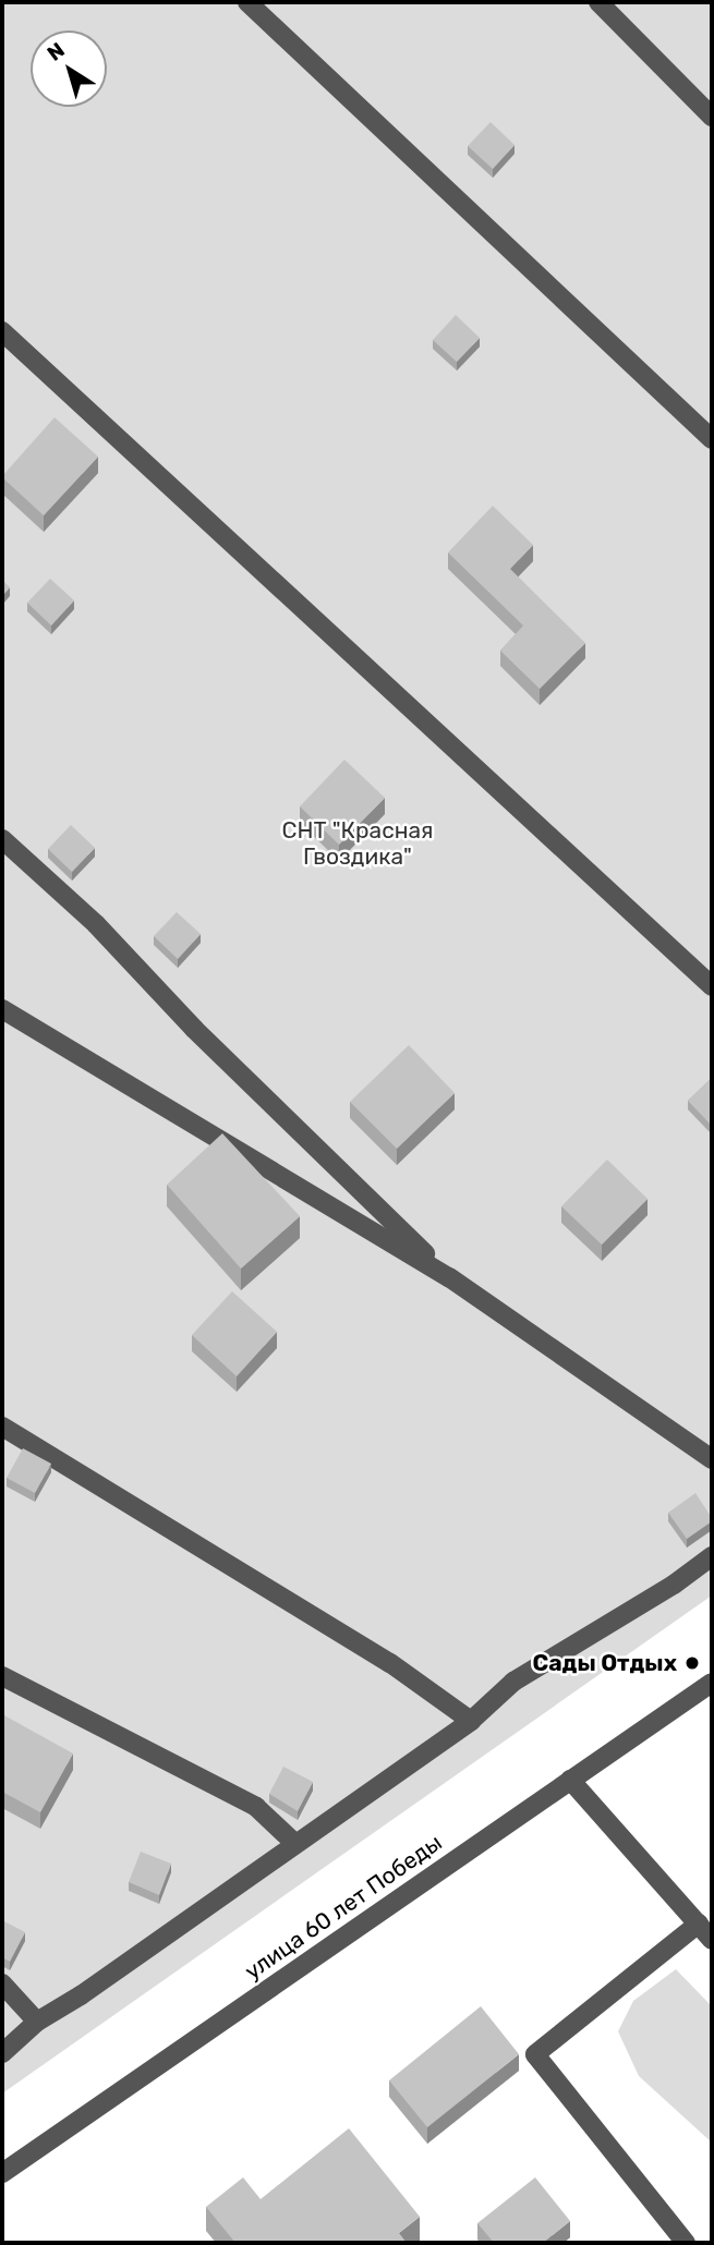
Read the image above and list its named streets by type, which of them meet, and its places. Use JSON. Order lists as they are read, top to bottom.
{
  "streets": {
    "street": ["улица 60 лет Победы"]
  },
  "parks": ["СНТ \"Красная Гвоздика\""],
  "places": ["Сады Отдых"],
  "north": "top left"
}
